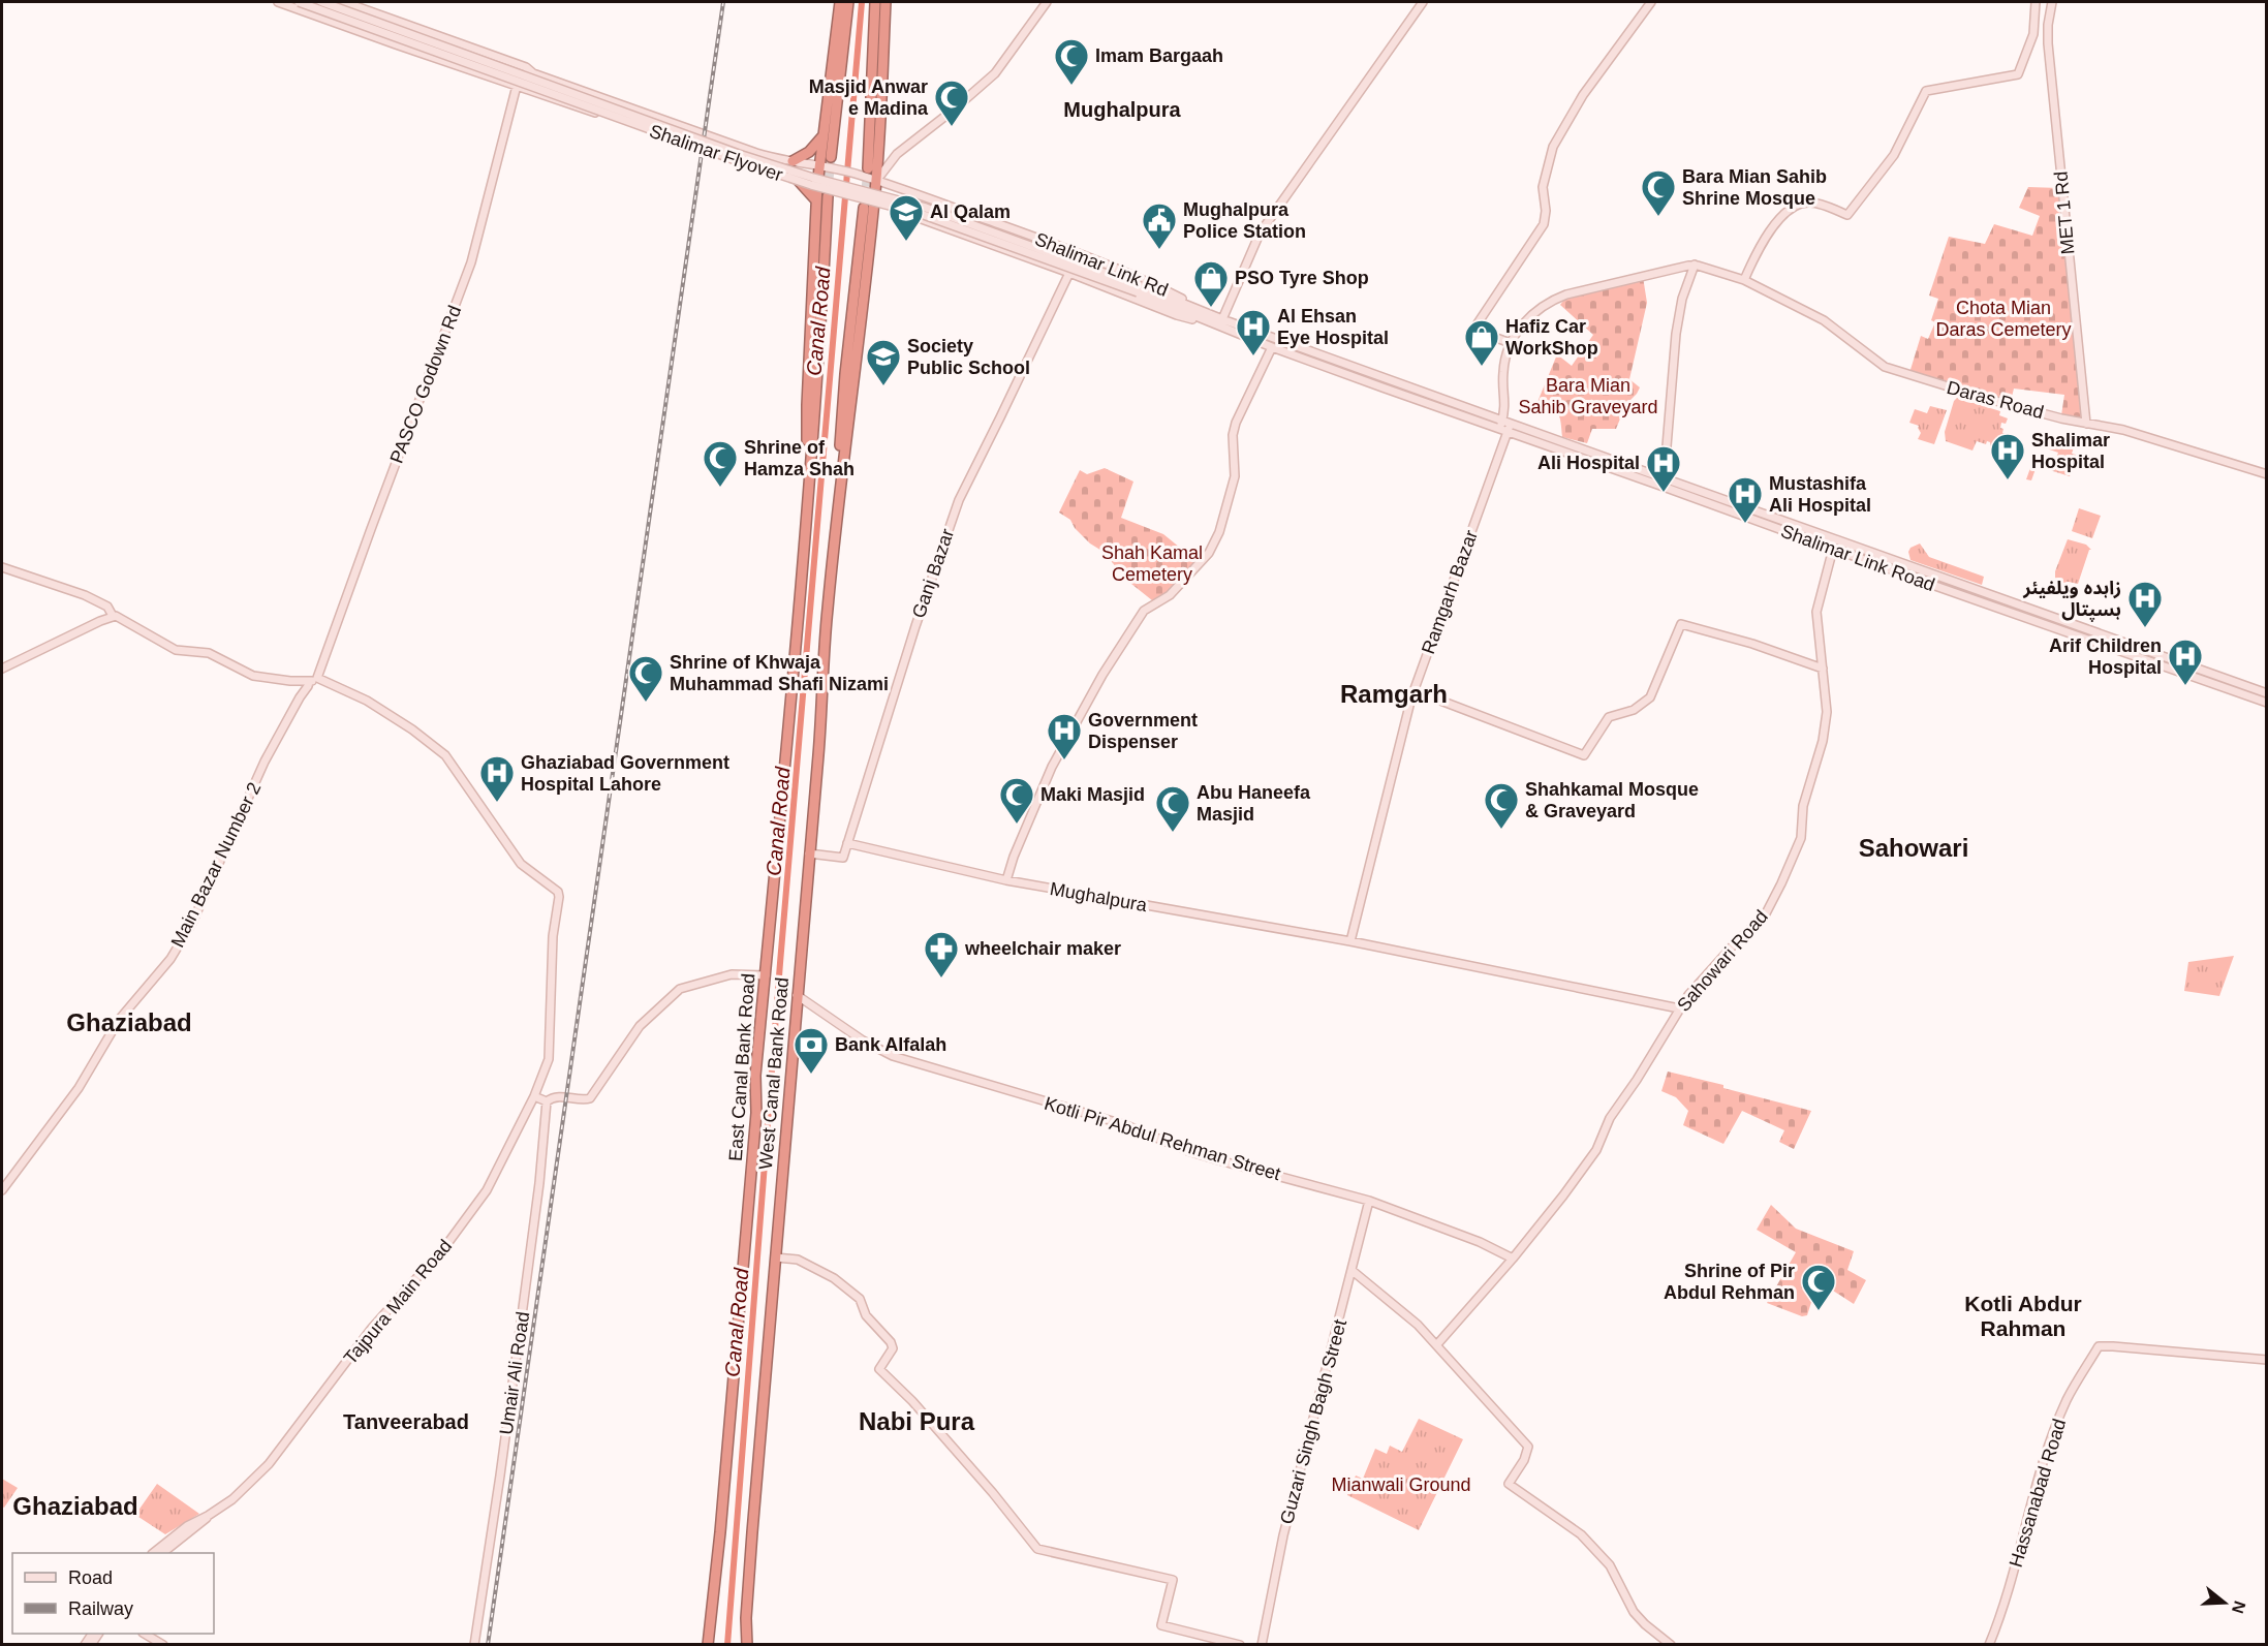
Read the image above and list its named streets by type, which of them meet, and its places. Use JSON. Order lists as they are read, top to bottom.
{
  "streets": {
    "highway": ["East Canal Bank Road", "West Canal Bank Road"],
    "street": [
      "Shalimar Flyover",
      "MET 1 Rd",
      "Shalimar Link Rd",
      "PASCO Godown Rd",
      "Daras Road",
      "Shalimar Link Road",
      "Ganj Bazar",
      "Ramgarh Bazar",
      "Main Bazar Number 2",
      "Mughalpura",
      "Sahowari Road",
      "Kotli Pir Abdul Rehman Street",
      "Tajpura Main Road",
      "Umair Ali Road",
      "Guzari Singh Bagh Street",
      "Hassanabad Road"
    ]
  },
  "crossings": [
    ["Shalimar Flyover", "Shalimar Link Rd"],
    ["MET 1 Rd", "Daras Road"],
    ["Shalimar Link Rd", "PASCO Godown Rd"],
    ["Shalimar Link Rd", "Shalimar Link Road"],
    ["Shalimar Link Rd", "Ganj Bazar"],
    ["PASCO Godown Rd", "Tajpura Main Road"],
    ["Shalimar Link Road", "Ramgarh Bazar"],
    ["Shalimar Link Road", "Sahowari Road"],
    ["Ganj Bazar", "Mughalpura"],
    ["Ramgarh Bazar", "Mughalpura"],
    ["Mughalpura", "Sahowari Road"],
    ["Sahowari Road", "Kotli Pir Abdul Rehman Street"],
    ["West Canal Bank Road", "Kotli Pir Abdul Rehman Street"],
    ["Kotli Pir Abdul Rehman Street", "Guzari Singh Bagh Street"]
  ],
  "districts": [
    "Mughalpura",
    "Ramgarh",
    "Sahowari",
    "Ghaziabad",
    "Kotli Abdur Rahman",
    "Nabi Pura",
    "Tanveerabad",
    "Ghaziabad"
  ],
  "water": ["Canal Road"],
  "parks": [
    "Chota Mian Daras Cemetery",
    "Bara Mian Sahib Graveyard",
    "Shah Kamal Cemetery",
    "Mianwali Ground"
  ],
  "places": {
    "mosque": [
      "Imam Bargaah",
      "Masjid Anwar e Madina",
      "Bara Mian Sahib Shrine Mosque",
      "Shrine of Hamza Shah",
      "Shrine of Khwaja Muhammad Shafi Nizami",
      "Maki Masjid",
      "Shahkamal Mosque & Graveyard",
      "Abu Haneefa Masjid",
      "Shrine of Pir Abdul Rehman"
    ],
    "school or university": ["Al Qalam", "Society Public School"],
    "public building": ["Mughalpura Police Station"],
    "shop": ["PSO Tyre Shop", "Hafiz Car WorkShop"],
    "hospital": [
      "Al Ehsan Eye Hospital",
      "Shalimar Hospital",
      "Ali Hospital",
      "Mustashifa Ali Hospital",
      "زاہدہ ویلفیئر ہسپتال",
      "Arif Children Hospital",
      "Government Dispenser",
      "Ghaziabad Government Hospital Lahore"
    ],
    "pharmacy": ["wheelchair maker"],
    "bank": ["Bank Alfalah"]
  },
  "legend": ["Road", "Railway"],
  "north": "right"
}
